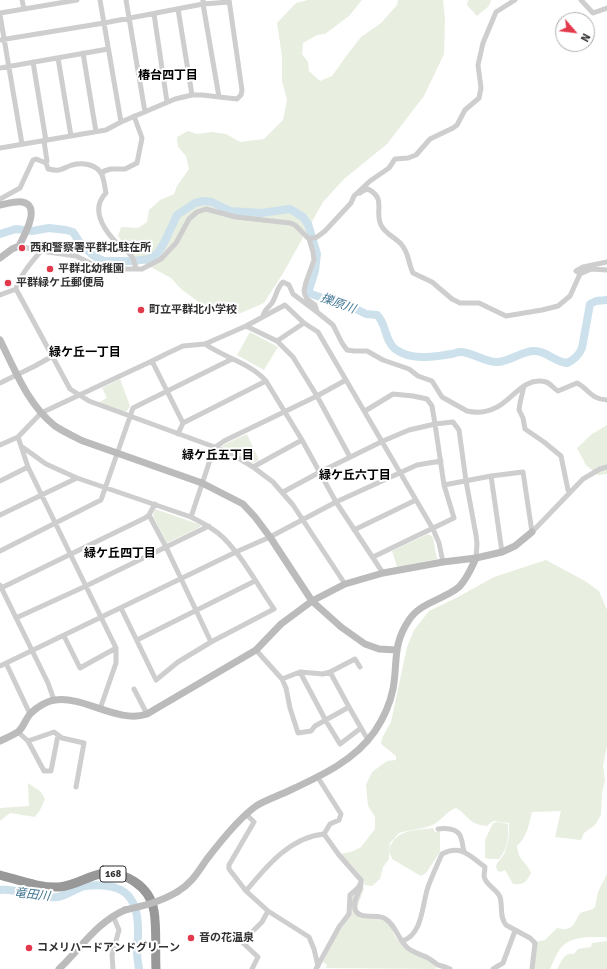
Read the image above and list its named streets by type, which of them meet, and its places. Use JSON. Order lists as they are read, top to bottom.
{
  "streets": {
    "highway": ["168"]
  },
  "districts": [
    "椿台四丁目",
    "緑ケ丘一丁目",
    "緑ケ丘五丁目",
    "緑ケ丘六丁目",
    "緑ケ丘四丁目"
  ],
  "water": ["擽原川", "竜田川"],
  "places": [
    "西和警察署平群北駐在所",
    "平群北幼稚園",
    "平群緑ケ丘郵便局",
    "町立平群北小学校",
    "音の花温泉",
    "コメリハードアンドグリーン"
  ],
  "north": "bottom right"
}
